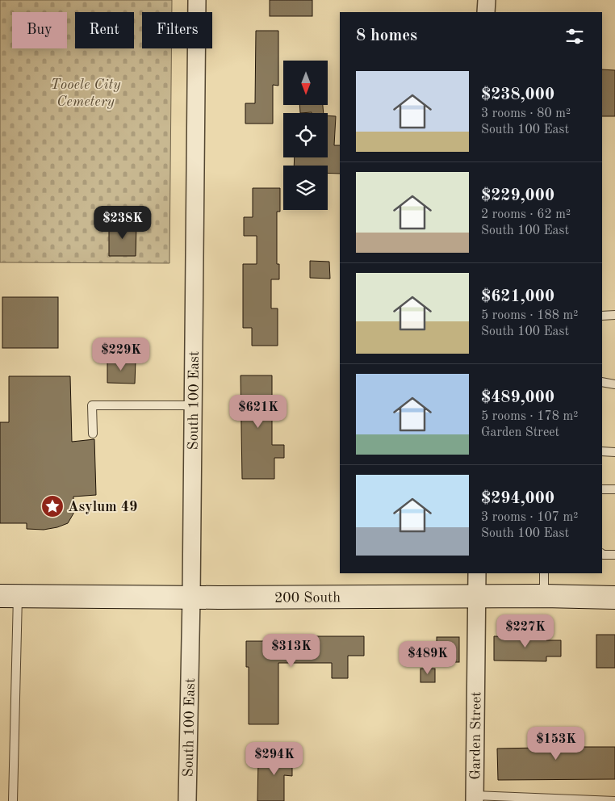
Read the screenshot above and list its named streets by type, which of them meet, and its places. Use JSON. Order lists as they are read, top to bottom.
{
  "streets": {
    "street": ["South 100 East", "200 South", "Garden Street"]
  },
  "crossings": [
    ["South 100 East", "200 South"],
    ["200 South", "Garden Street"]
  ],
  "parks": ["Tooele City Cemetery"],
  "places": {
    "place": ["Asylum 49"]
  },
  "north": "bottom",
  "page": {
    "chip": ["Buy", "Rent", "Filters"],
    "heading": "8 homes",
    "list": [
      {
        "name": "$238,000",
        "note": "3 rooms · 80 m² · South 100 East"
      },
      {
        "name": "$229,000",
        "note": "2 rooms · 62 m² · South 100 East"
      },
      {
        "name": "$621,000",
        "note": "5 rooms · 188 m² · South 100 East"
      },
      {
        "name": "$489,000",
        "note": "5 rooms · 178 m² · Garden Street"
      },
      {
        "name": "$294,000",
        "note": "3 rooms · 107 m² · South 100 East"
      }
    ],
    "price": [
      "$238K",
      "$229K",
      "$621K",
      "$227K",
      "$313K",
      "$489K",
      "$153K",
      "$294K"
    ]
  }
}
